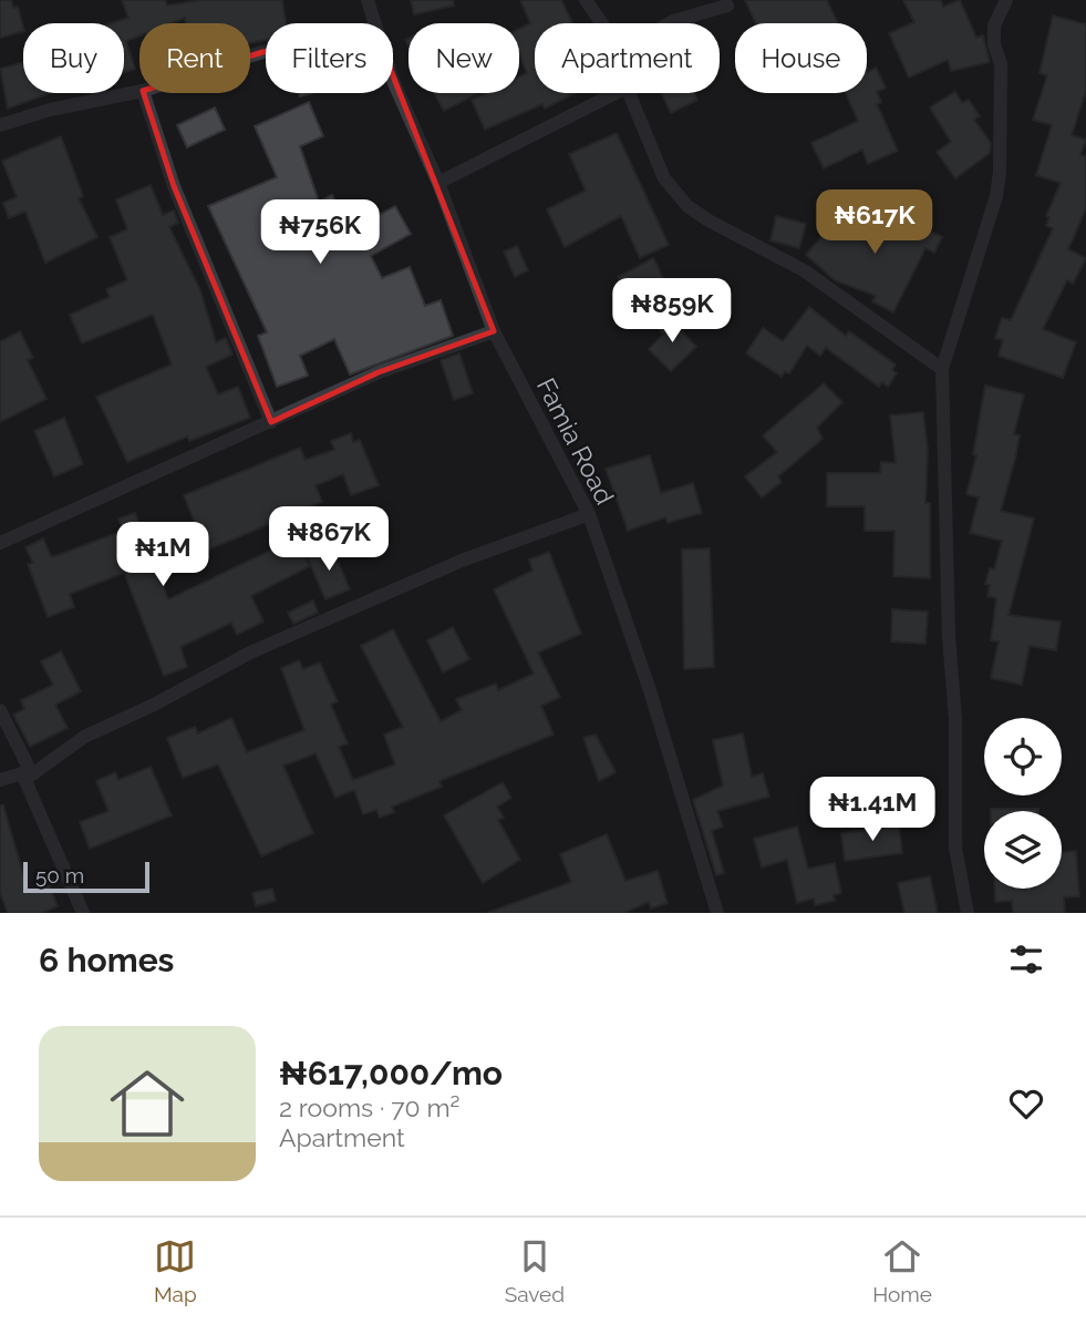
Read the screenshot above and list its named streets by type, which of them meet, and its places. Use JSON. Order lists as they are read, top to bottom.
{
  "streets": {
    "street": ["Famia Road"]
  },
  "scale_bar": "50 m",
  "page": {
    "chip": [
      "Buy",
      "Rent",
      "Filters",
      "New",
      "Apartment",
      "House"
    ],
    "price": [
      "₦617K",
      "₦756K",
      "₦859K",
      "₦867K",
      "₦1M",
      "₦1.41M"
    ],
    "scale": "50 m",
    "heading": "6 homes",
    "list": [
      {
        "name": "₦617,000/mo",
        "note": "2 rooms · 70 m² · Apartment"
      }
    ],
    "tabs": ["Map", "Saved", "Home"]
  }
}
